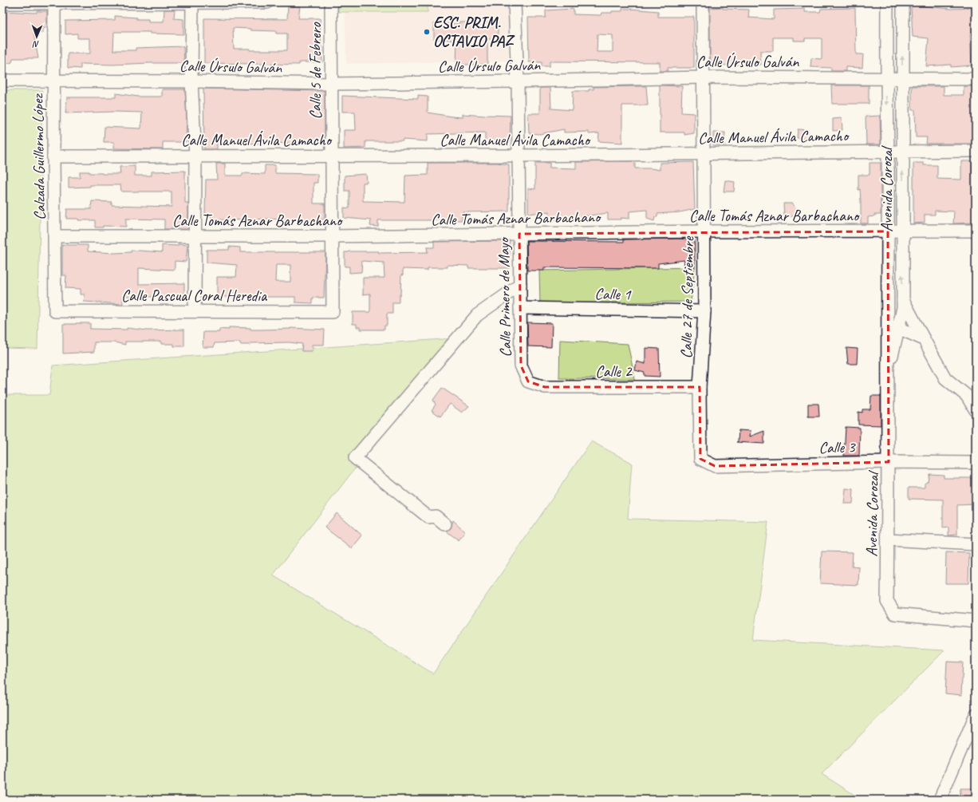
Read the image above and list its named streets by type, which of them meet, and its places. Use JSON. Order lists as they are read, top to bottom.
{
  "streets": {
    "street": [
      "Calle Úrsulo Galván",
      "Calle 5 de Febrero",
      "Calle Manuel Ávila Camacho",
      "Calzada Guillermo López",
      "Avenida Corozal",
      "Calle Tomás Aznar Barbachano",
      "Calle 1",
      "Calle Pascual Coral Heredia",
      "Calle Primero de Mayo",
      "Calle 27 de Septiembre",
      "Calle 2",
      "Calle 3"
    ]
  },
  "crossings": [
    ["Calle Úrsulo Galván", "Calle 5 de Febrero"],
    ["Calle Úrsulo Galván", "Calzada Guillermo López"],
    ["Calle Úrsulo Galván", "Avenida Corozal"],
    ["Calle Úrsulo Galván", "Calle Primero de Mayo"],
    ["Calle Úrsulo Galván", "Calle 27 de Septiembre"],
    ["Calle 5 de Febrero", "Calle Manuel Ávila Camacho"],
    ["Calle 5 de Febrero", "Calle Tomás Aznar Barbachano"],
    ["Calle 5 de Febrero", "Calle Pascual Coral Heredia"],
    ["Calle Manuel Ávila Camacho", "Calzada Guillermo López"],
    ["Calle Manuel Ávila Camacho", "Avenida Corozal"],
    ["Calle Manuel Ávila Camacho", "Calle Primero de Mayo"],
    ["Calle Manuel Ávila Camacho", "Calle 27 de Septiembre"],
    ["Calzada Guillermo López", "Calle Tomás Aznar Barbachano"],
    ["Calzada Guillermo López", "Calle Pascual Coral Heredia"],
    ["Avenida Corozal", "Calle Tomás Aznar Barbachano"],
    ["Avenida Corozal", "Calle 3"],
    ["Calle Tomás Aznar Barbachano", "Calle Primero de Mayo"],
    ["Calle Tomás Aznar Barbachano", "Calle 27 de Septiembre"],
    ["Calle 1", "Calle Primero de Mayo"],
    ["Calle 1", "Calle 27 de Septiembre"],
    ["Calle Primero de Mayo", "Calle 2"],
    ["Calle 27 de Septiembre", "Calle 2"],
    ["Calle 27 de Septiembre", "Calle 3"]
  ],
  "places": ["ESC. PRIM. OCTAVIO PAZ"],
  "north": "bottom"
}
